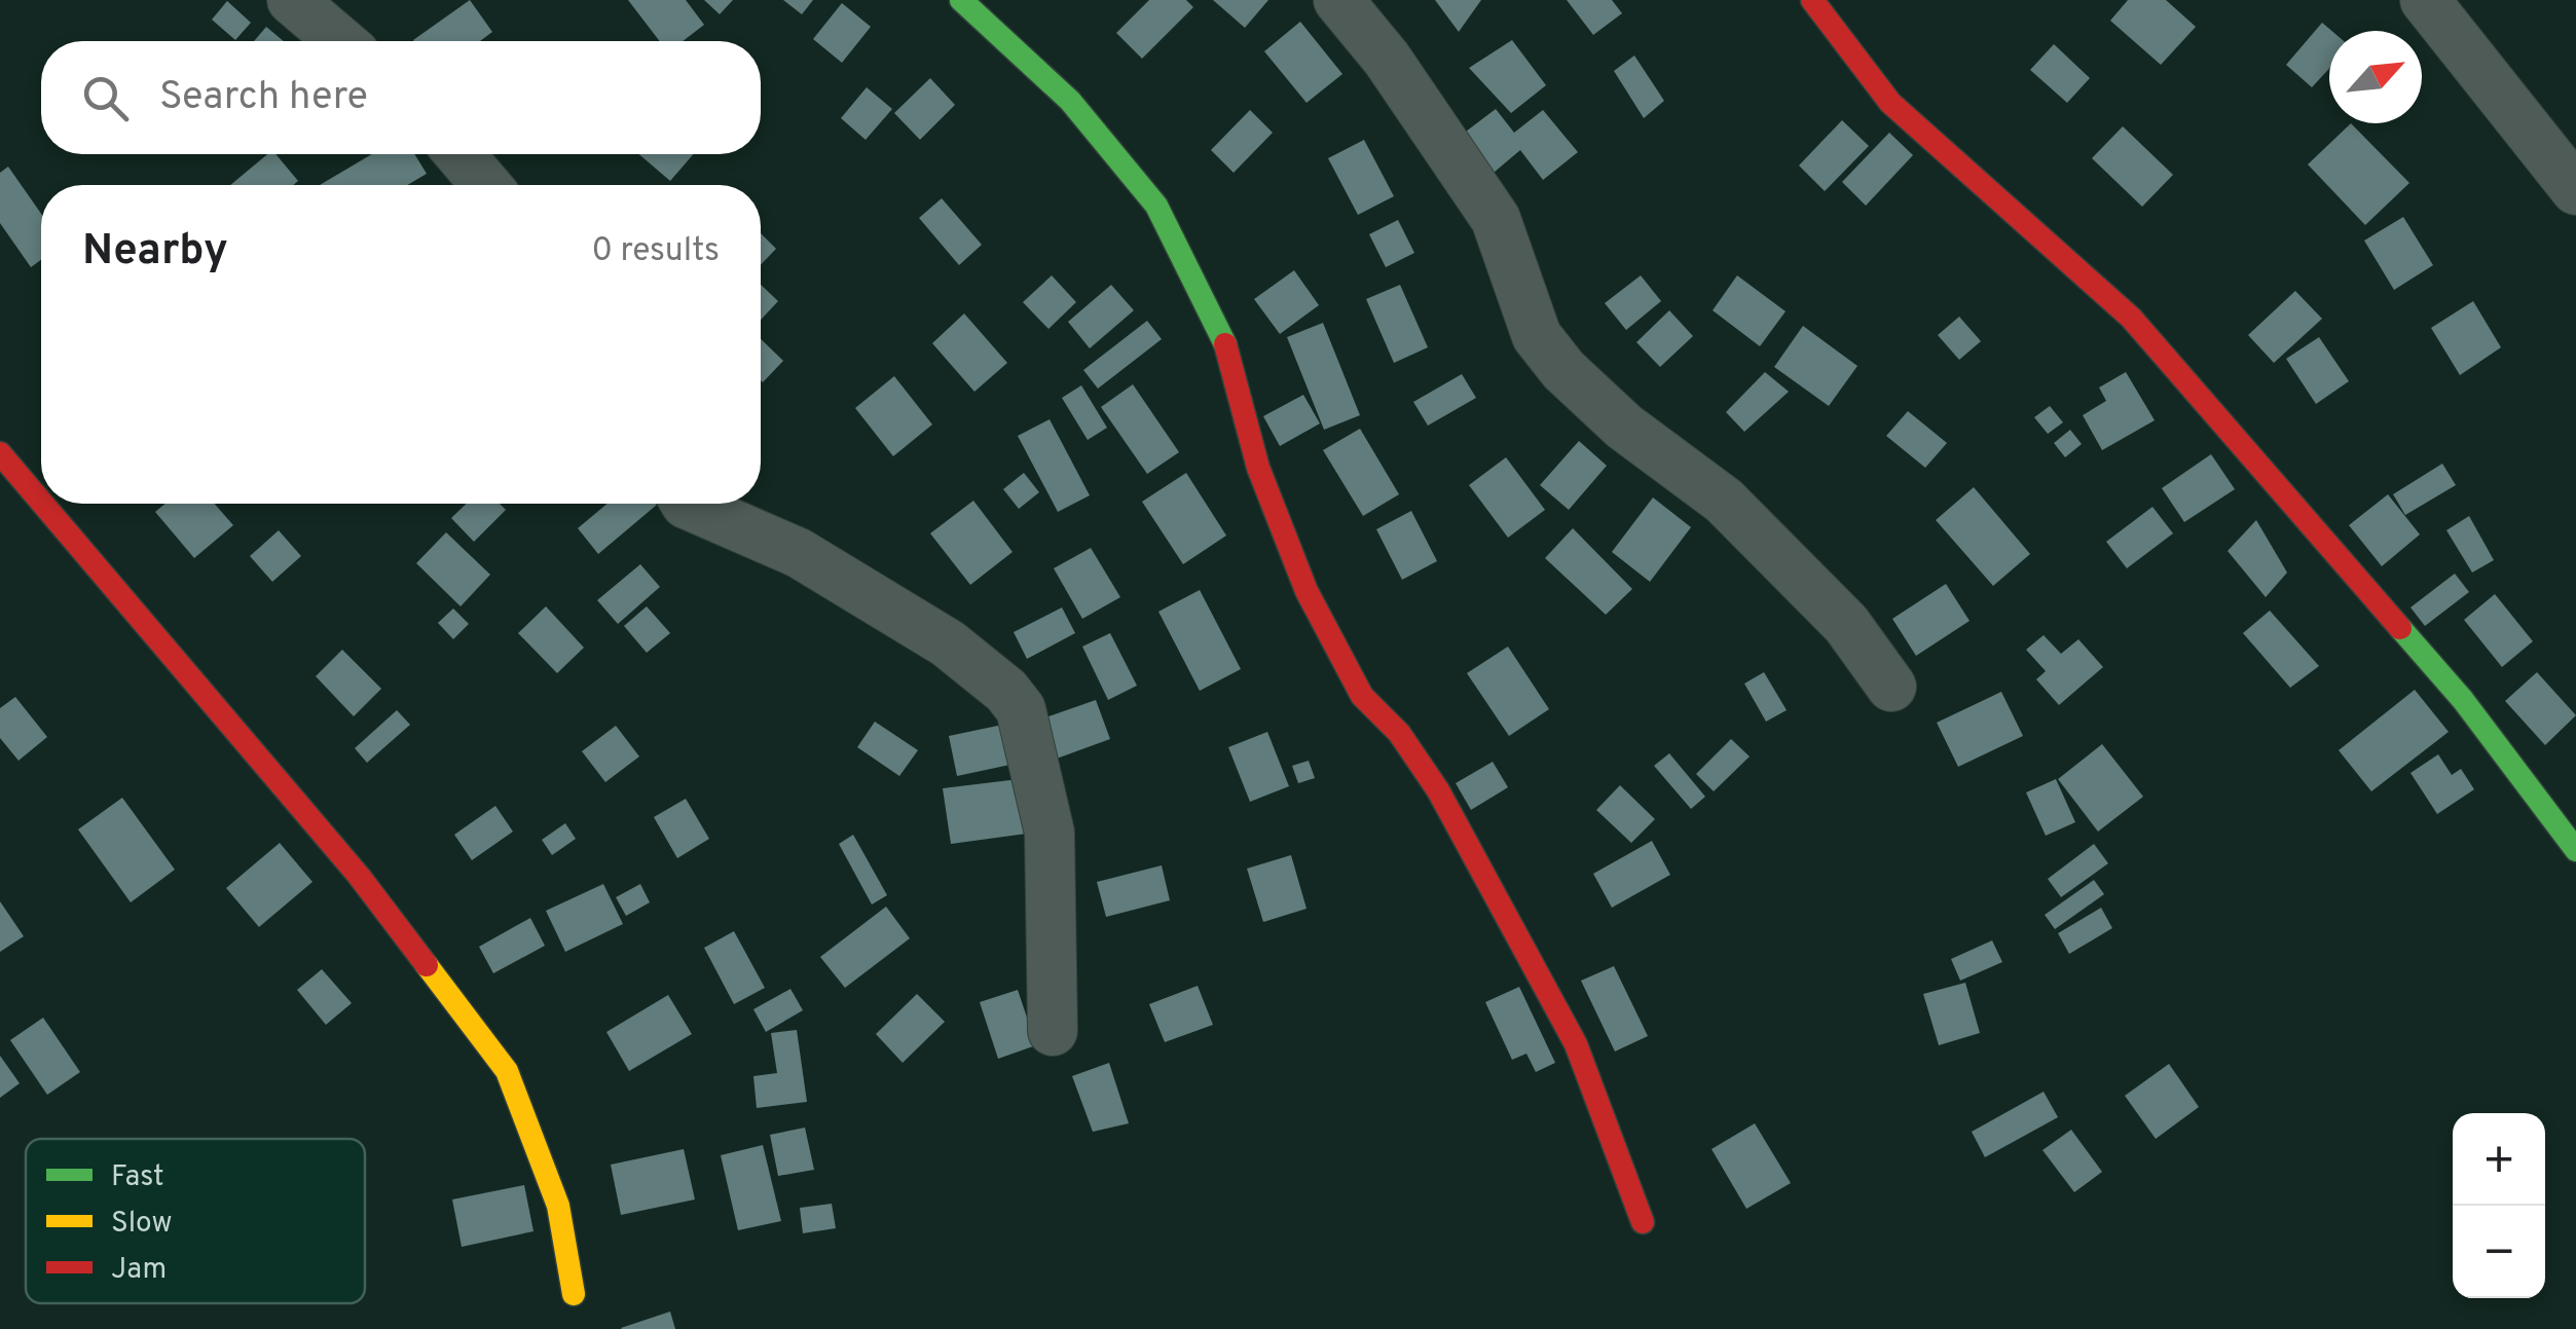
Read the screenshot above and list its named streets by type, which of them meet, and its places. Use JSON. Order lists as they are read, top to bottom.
{
  "legend": ["Fast", "Slow", "Jam"],
  "north": "top right",
  "page": {
    "search": "Search here",
    "heading": ["Nearby", "0 results"],
    "map_buttons": ["+", "−"]
  }
}
